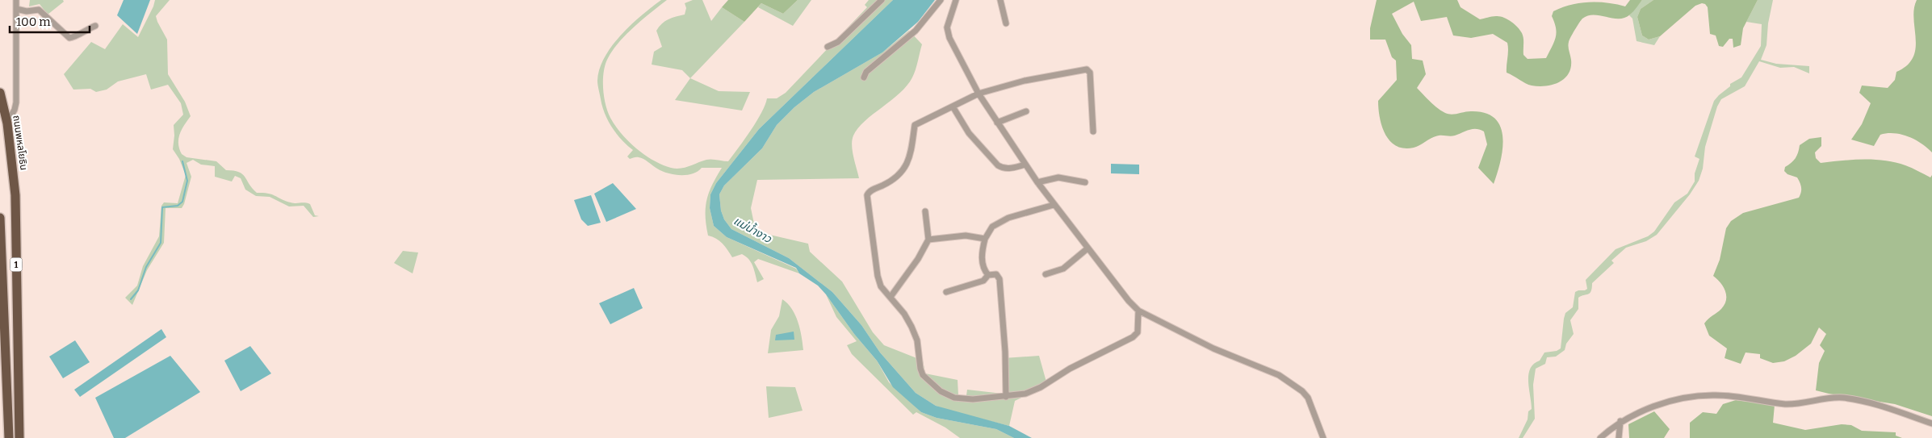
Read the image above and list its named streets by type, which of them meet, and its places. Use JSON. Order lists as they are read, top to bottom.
{
  "streets": {
    "highway": ["ถนนพหลโยธิน", "1"]
  },
  "water": ["แม่น้ำงาว"],
  "scale_bar": "100 m"
}
